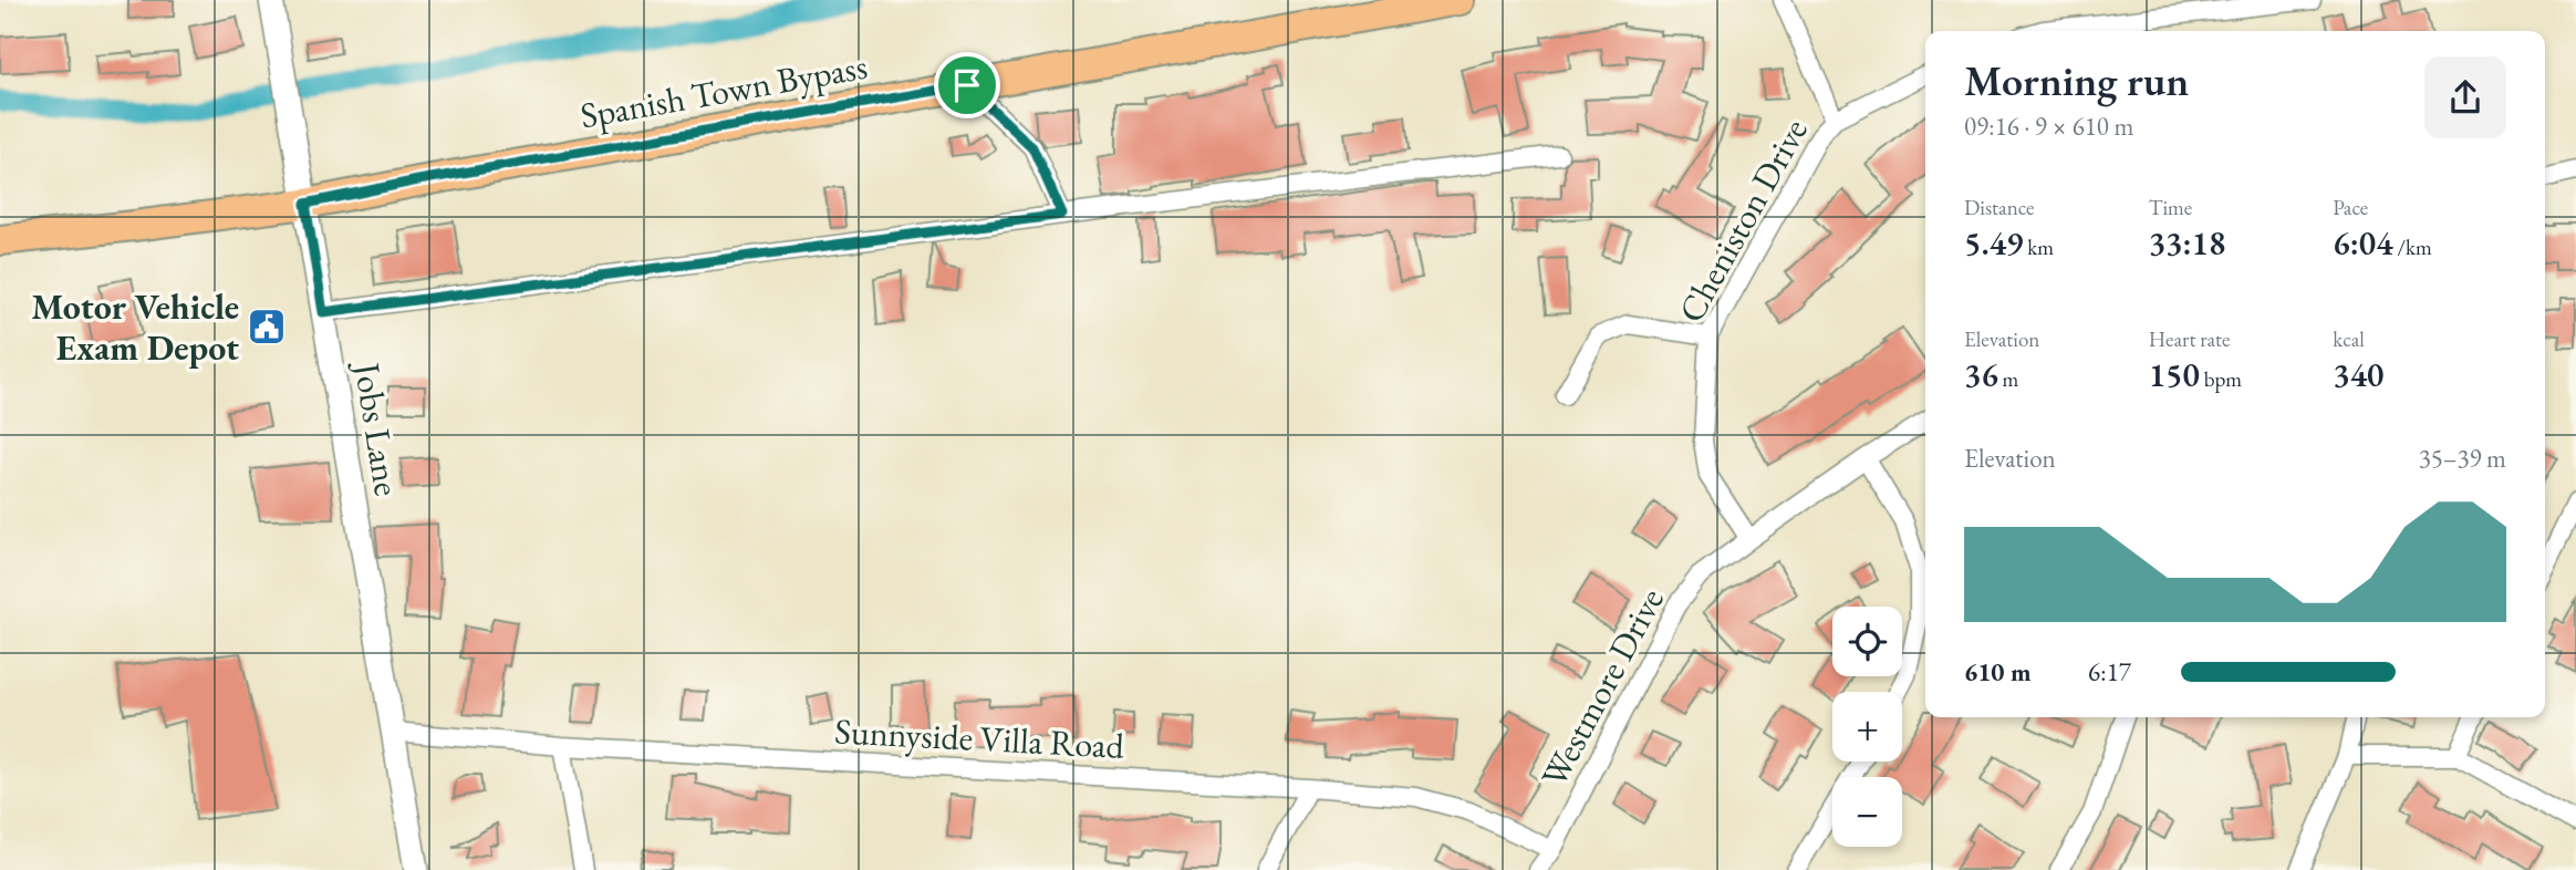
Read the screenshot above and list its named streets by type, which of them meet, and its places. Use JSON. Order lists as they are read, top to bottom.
{
  "streets": {
    "main road": ["Spanish Town Bypass"],
    "street": [
      "Cheniston Drive",
      "Jobs Lane",
      "Westmore Drive",
      "Sunnyside Villa Road"
    ]
  },
  "crossings": [
    ["Spanish Town Bypass", "Jobs Lane"],
    ["Cheniston Drive", "Westmore Drive"],
    ["Jobs Lane", "Sunnyside Villa Road"],
    ["Westmore Drive", "Sunnyside Villa Road"]
  ],
  "places": {
    "public building": ["Motor Vehicle Exam Depot"]
  },
  "page": {
    "heading": ["Morning run", "09:16 · 9 × 610 m"],
    "stats": [
      ["Distance", "5.49 km"],
      ["Time", "33:18"],
      ["Pace", "6:04 /km"],
      ["Elevation", "36 m"],
      ["Heart rate", "150 bpm"],
      ["kcal", "340"]
    ],
    "chart": ["Elevation", "35–39 m"],
    "map_buttons": ["+", "−"],
    "list": [
      {
        "name": "610 m",
        "note": "6:17"
      }
    ]
  }
}
